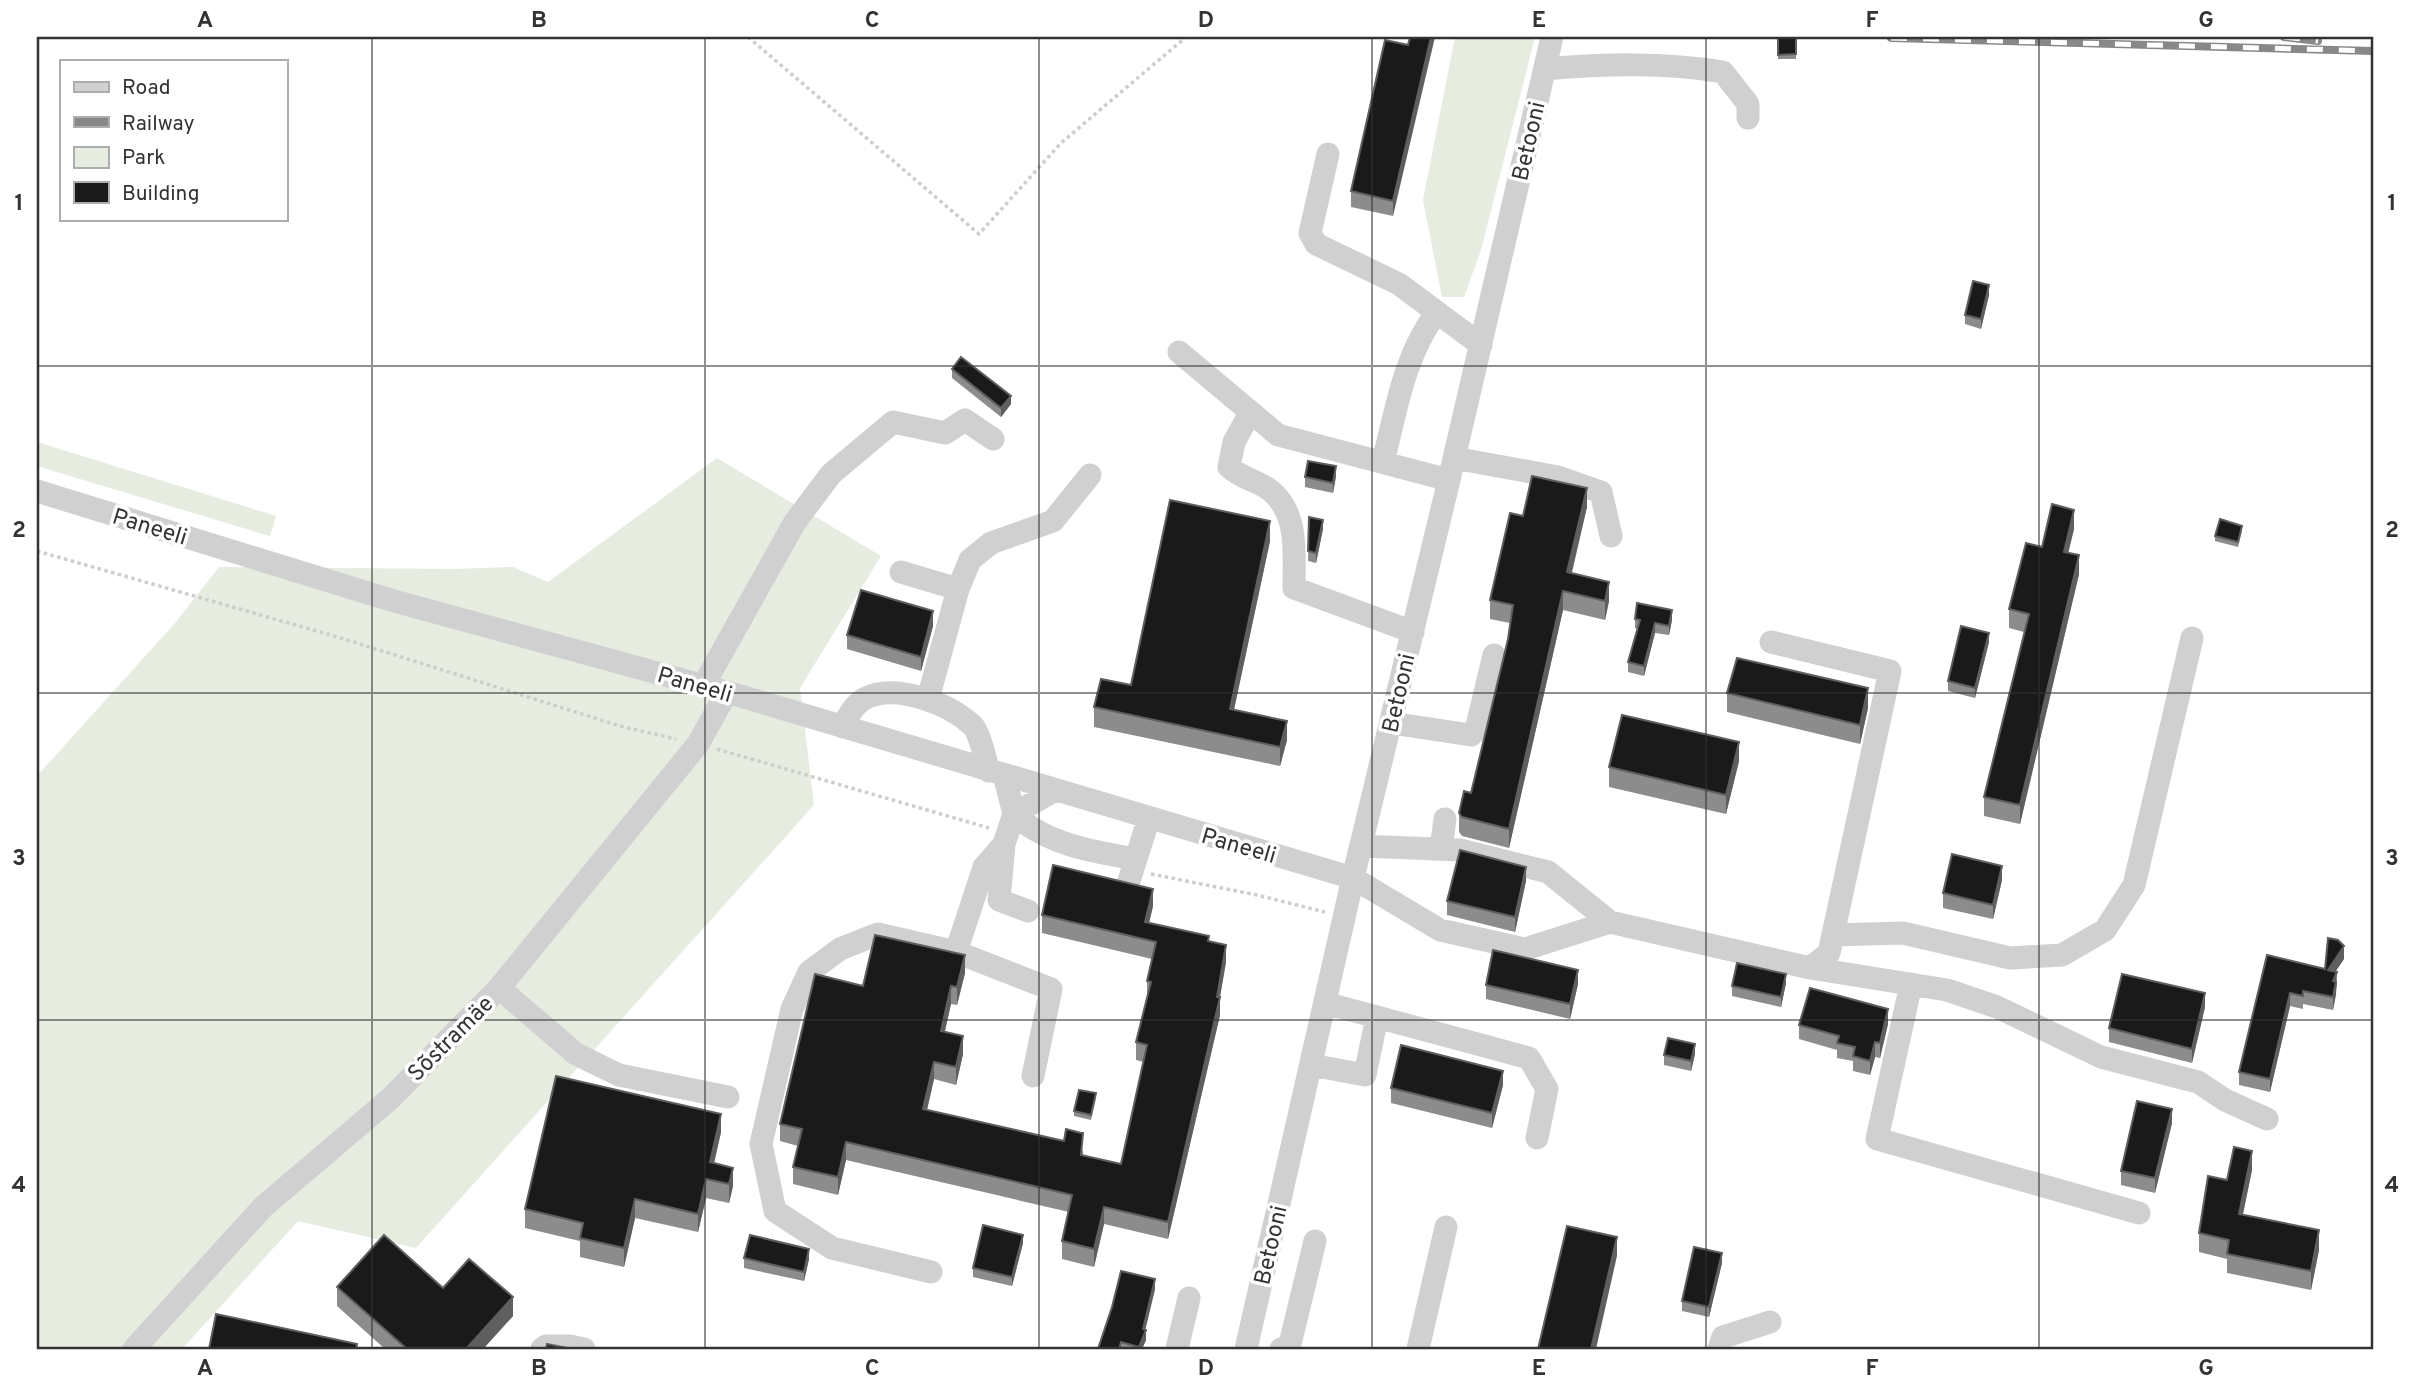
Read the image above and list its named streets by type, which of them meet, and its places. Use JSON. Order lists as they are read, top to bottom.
{
  "streets": {
    "street": ["Betooni", "Paneeli", "Sõstramäe"]
  },
  "crossings": [
    ["Betooni", "Paneeli"],
    ["Paneeli", "Sõstramäe"]
  ],
  "legend": [
    "Road",
    "Railway",
    "Park",
    "Building"
  ],
  "grid": {
    "columns": [
      "A",
      "B",
      "C",
      "D",
      "E",
      "F",
      "G"
    ],
    "rows": [
      "1",
      "2",
      "3",
      "4"
    ]
  }
}
